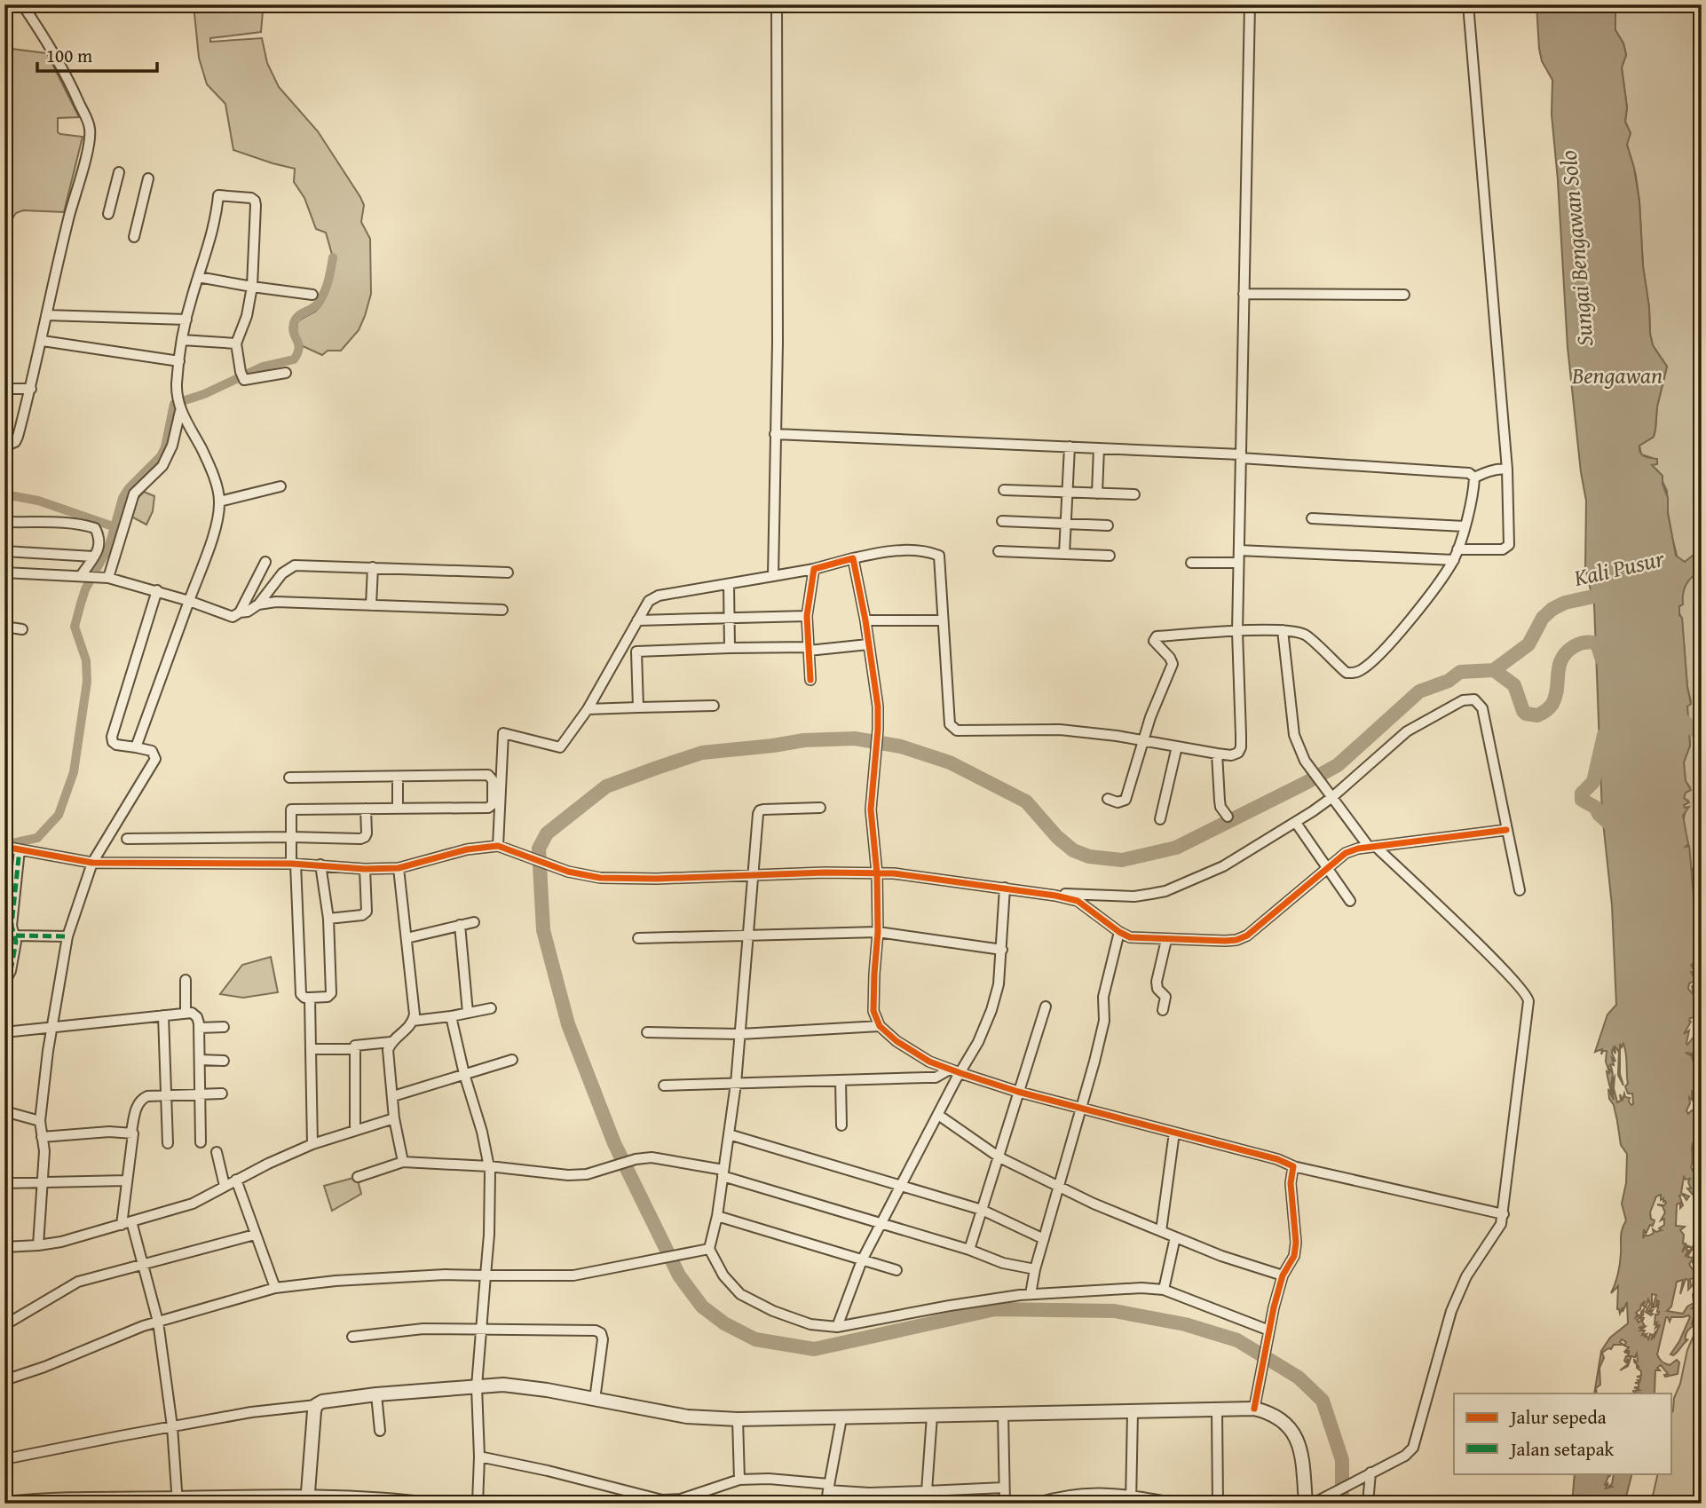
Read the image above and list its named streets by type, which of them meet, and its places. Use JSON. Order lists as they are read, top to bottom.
{
  "water": ["Sungai Bengawan Solo", "Bengawan", "Kali Pusur"],
  "legend": ["Jalur sepeda", "Jalan setapak"],
  "scale_bar": "100 m"
}
